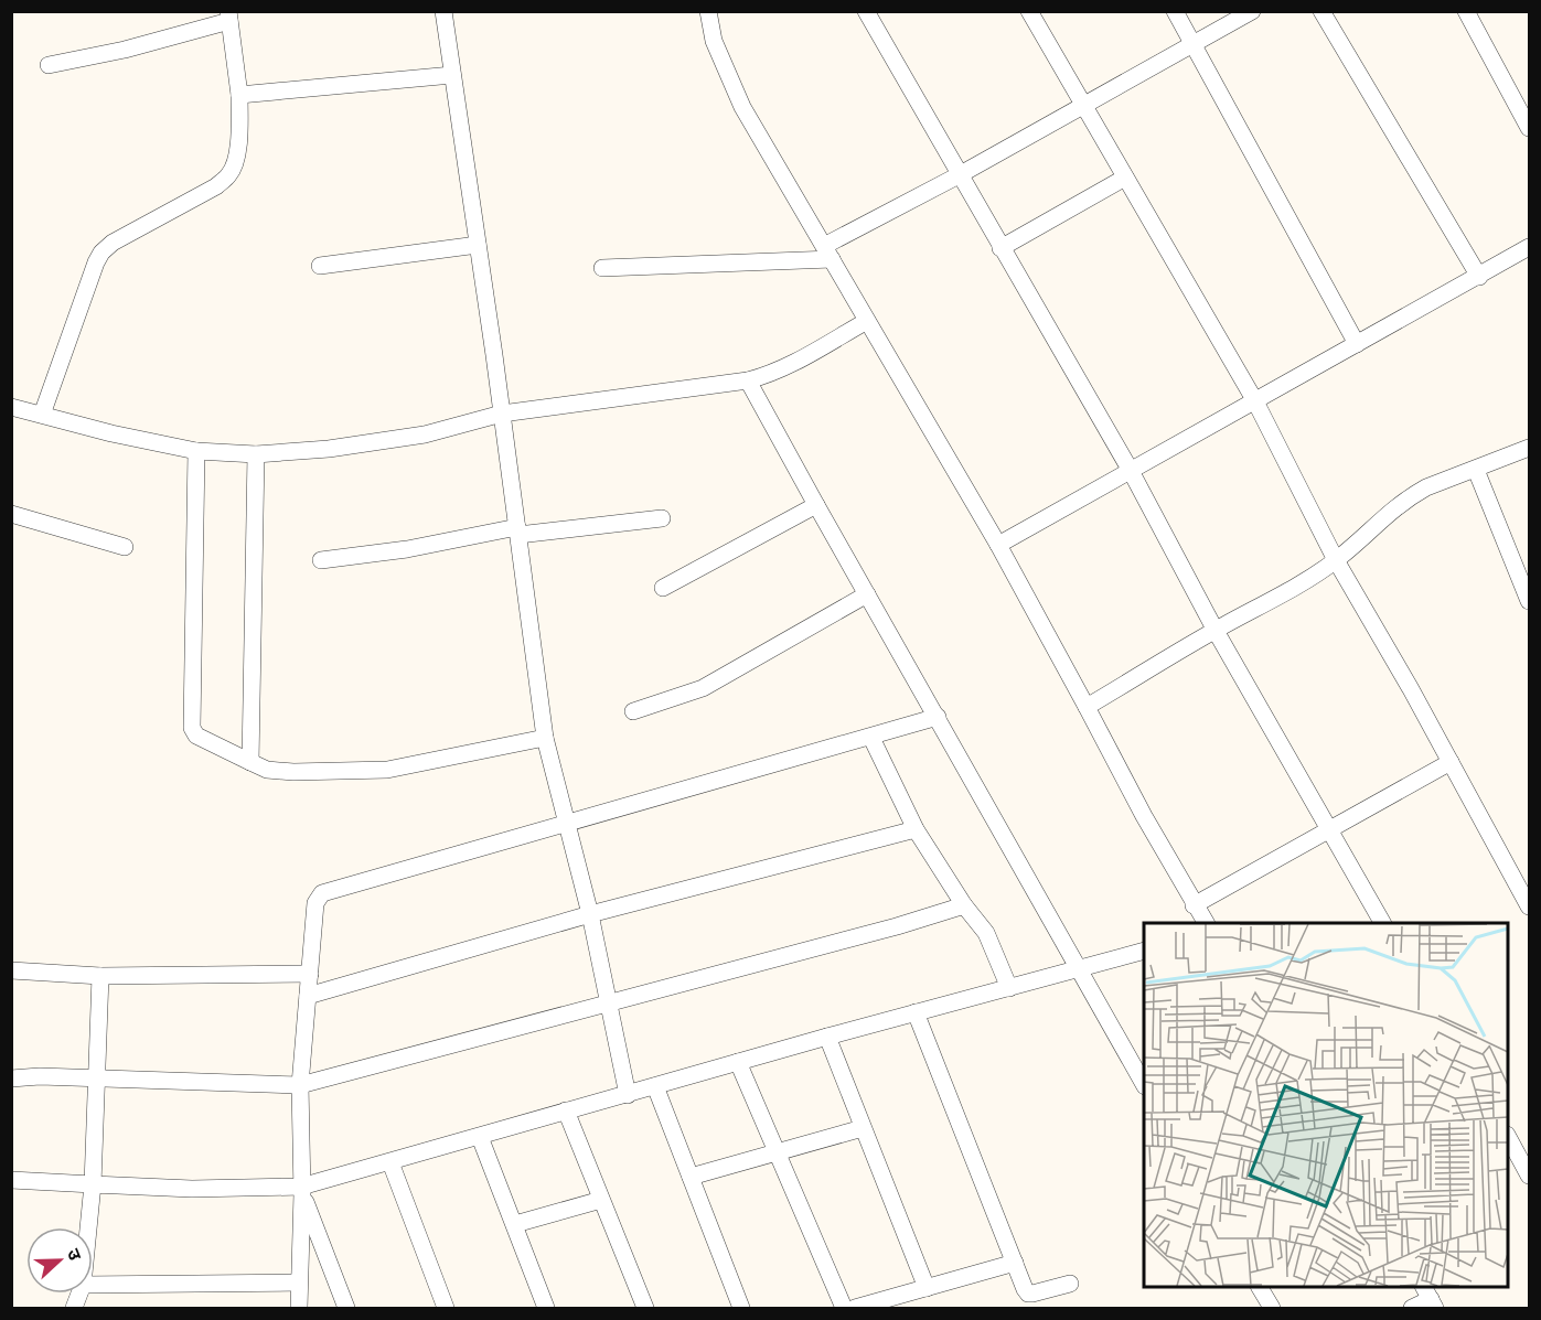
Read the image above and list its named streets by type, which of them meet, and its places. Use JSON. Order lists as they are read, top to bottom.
{
  "north": "right"
}
